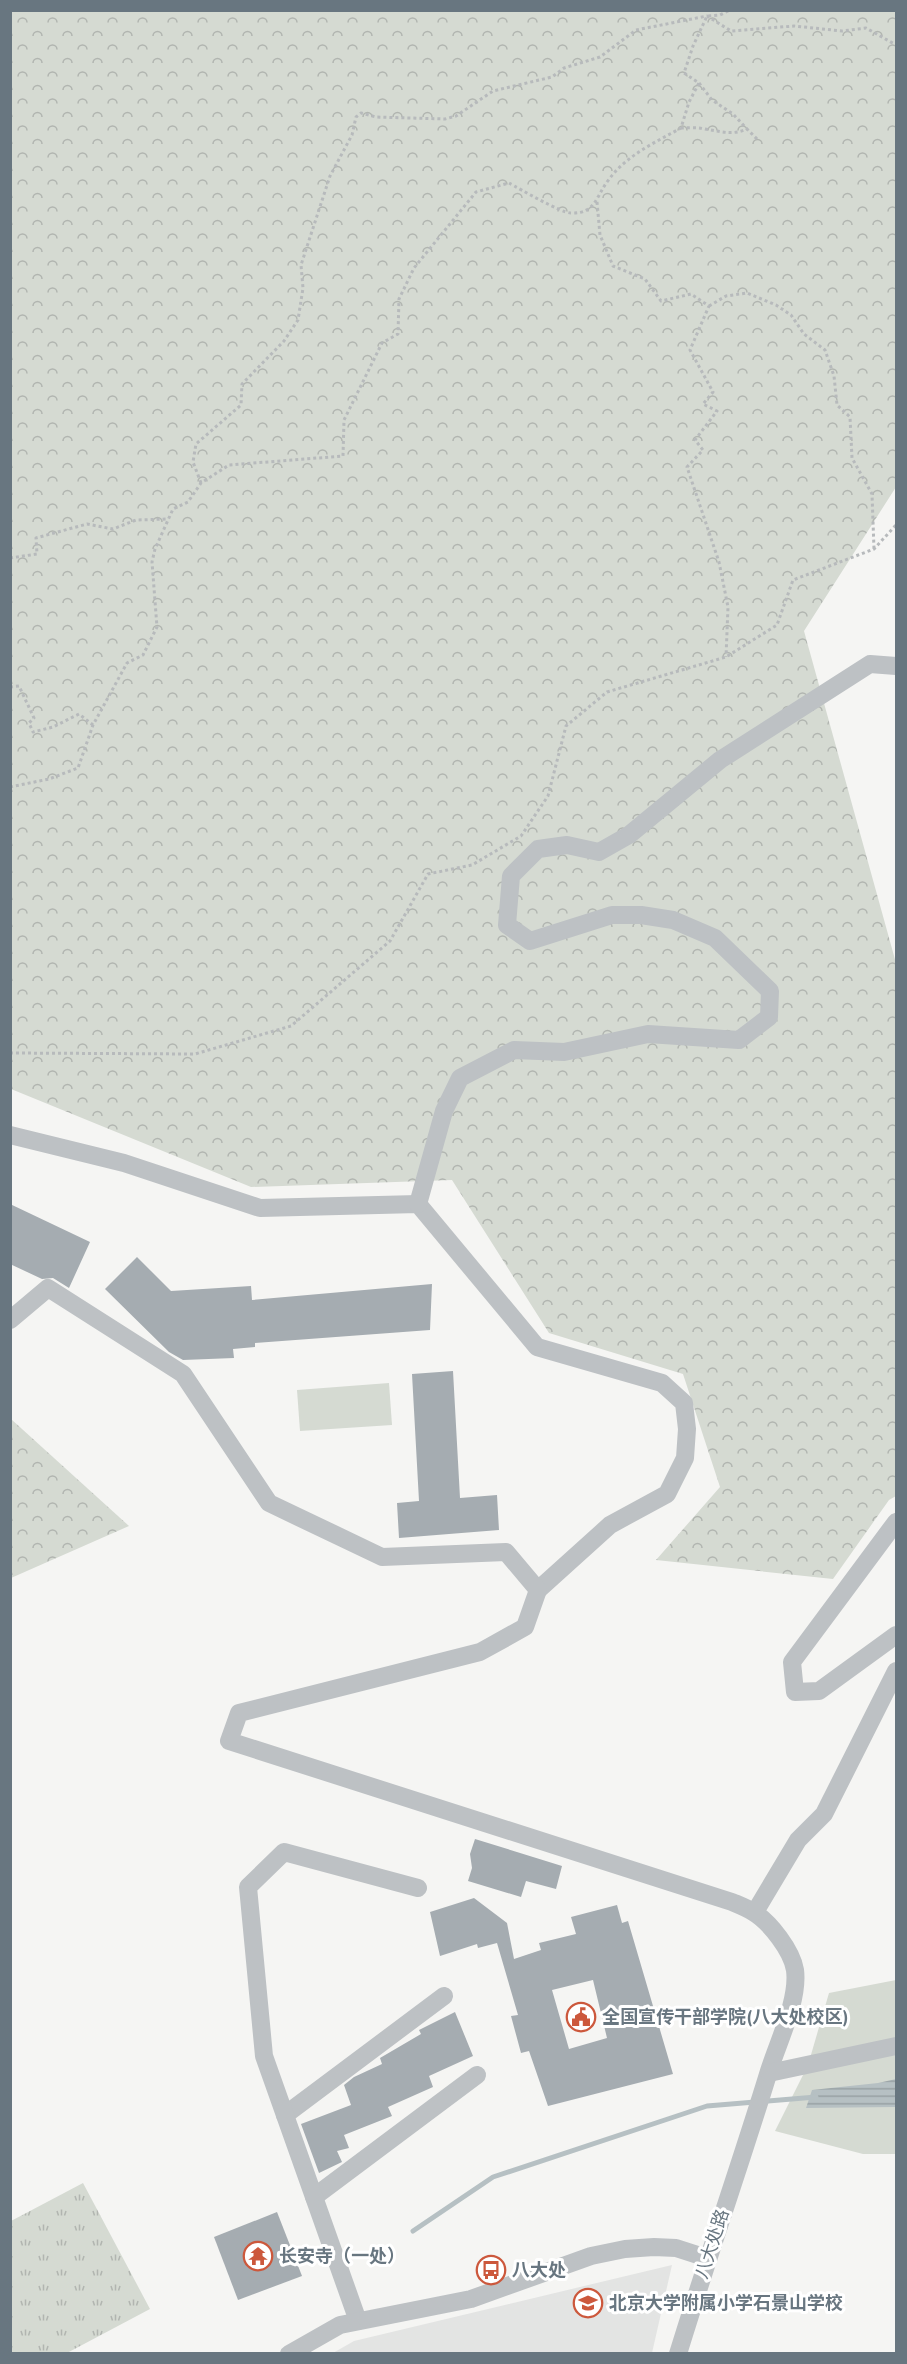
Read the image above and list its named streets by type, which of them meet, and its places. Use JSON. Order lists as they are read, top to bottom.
{
  "streets": {
    "street": ["八大处路"]
  },
  "places": {
    "public building": ["全国宣传干部学院(八大处校区)"],
    "temple": ["长安寺（一处）"],
    "bus stop": ["八大处"],
    "school or university": ["北京大学附属小学石景山学校"]
  }
}
